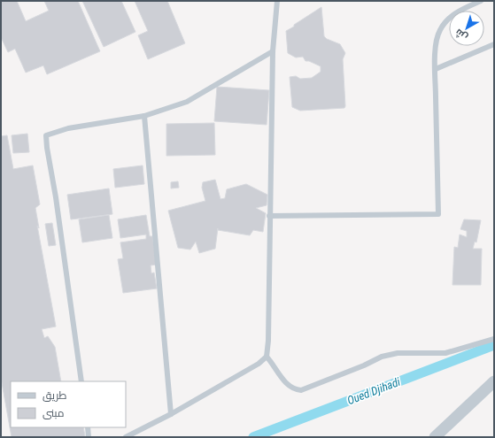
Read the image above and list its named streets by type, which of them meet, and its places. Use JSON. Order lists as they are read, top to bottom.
{
  "water": ["Oued Djihadi"],
  "legend": ["طريق", "مبنى"],
  "north": "bottom left"
}
